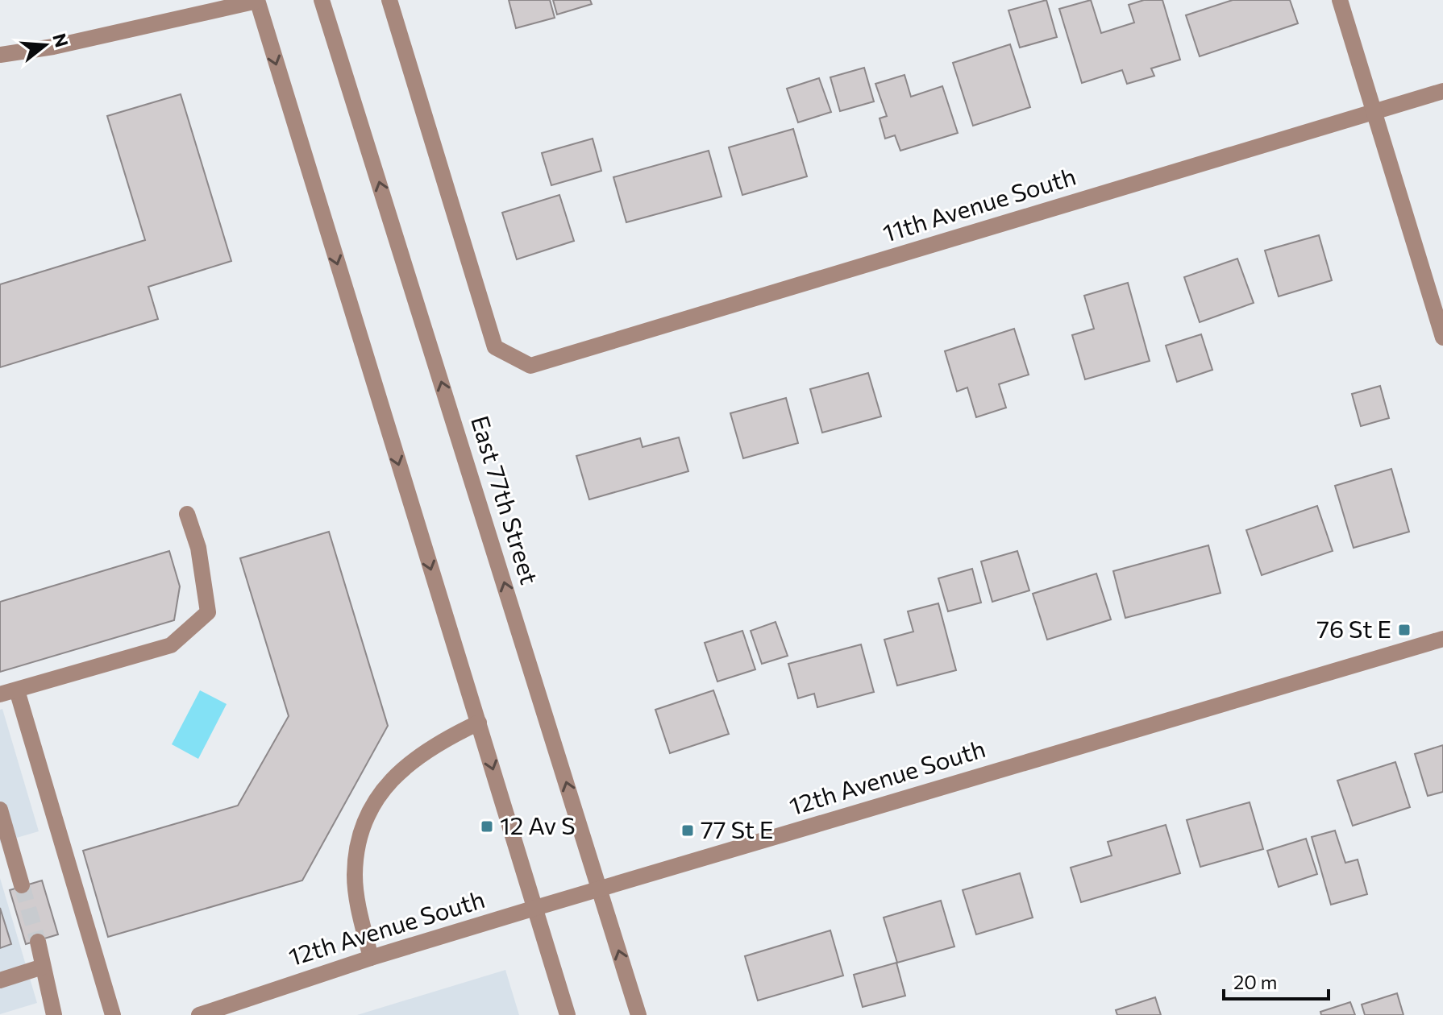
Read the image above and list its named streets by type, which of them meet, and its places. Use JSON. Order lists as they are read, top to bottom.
{
  "streets": {
    "street": ["11th Avenue South", "East 77th Street", "12th Avenue South"]
  },
  "crossings": [
    ["East 77th Street", "12th Avenue South"]
  ],
  "places": {
    "transit": ["76 St E", "12 Av S", "77 St E"]
  },
  "scale_bar": "20 m",
  "north": "right"
}
